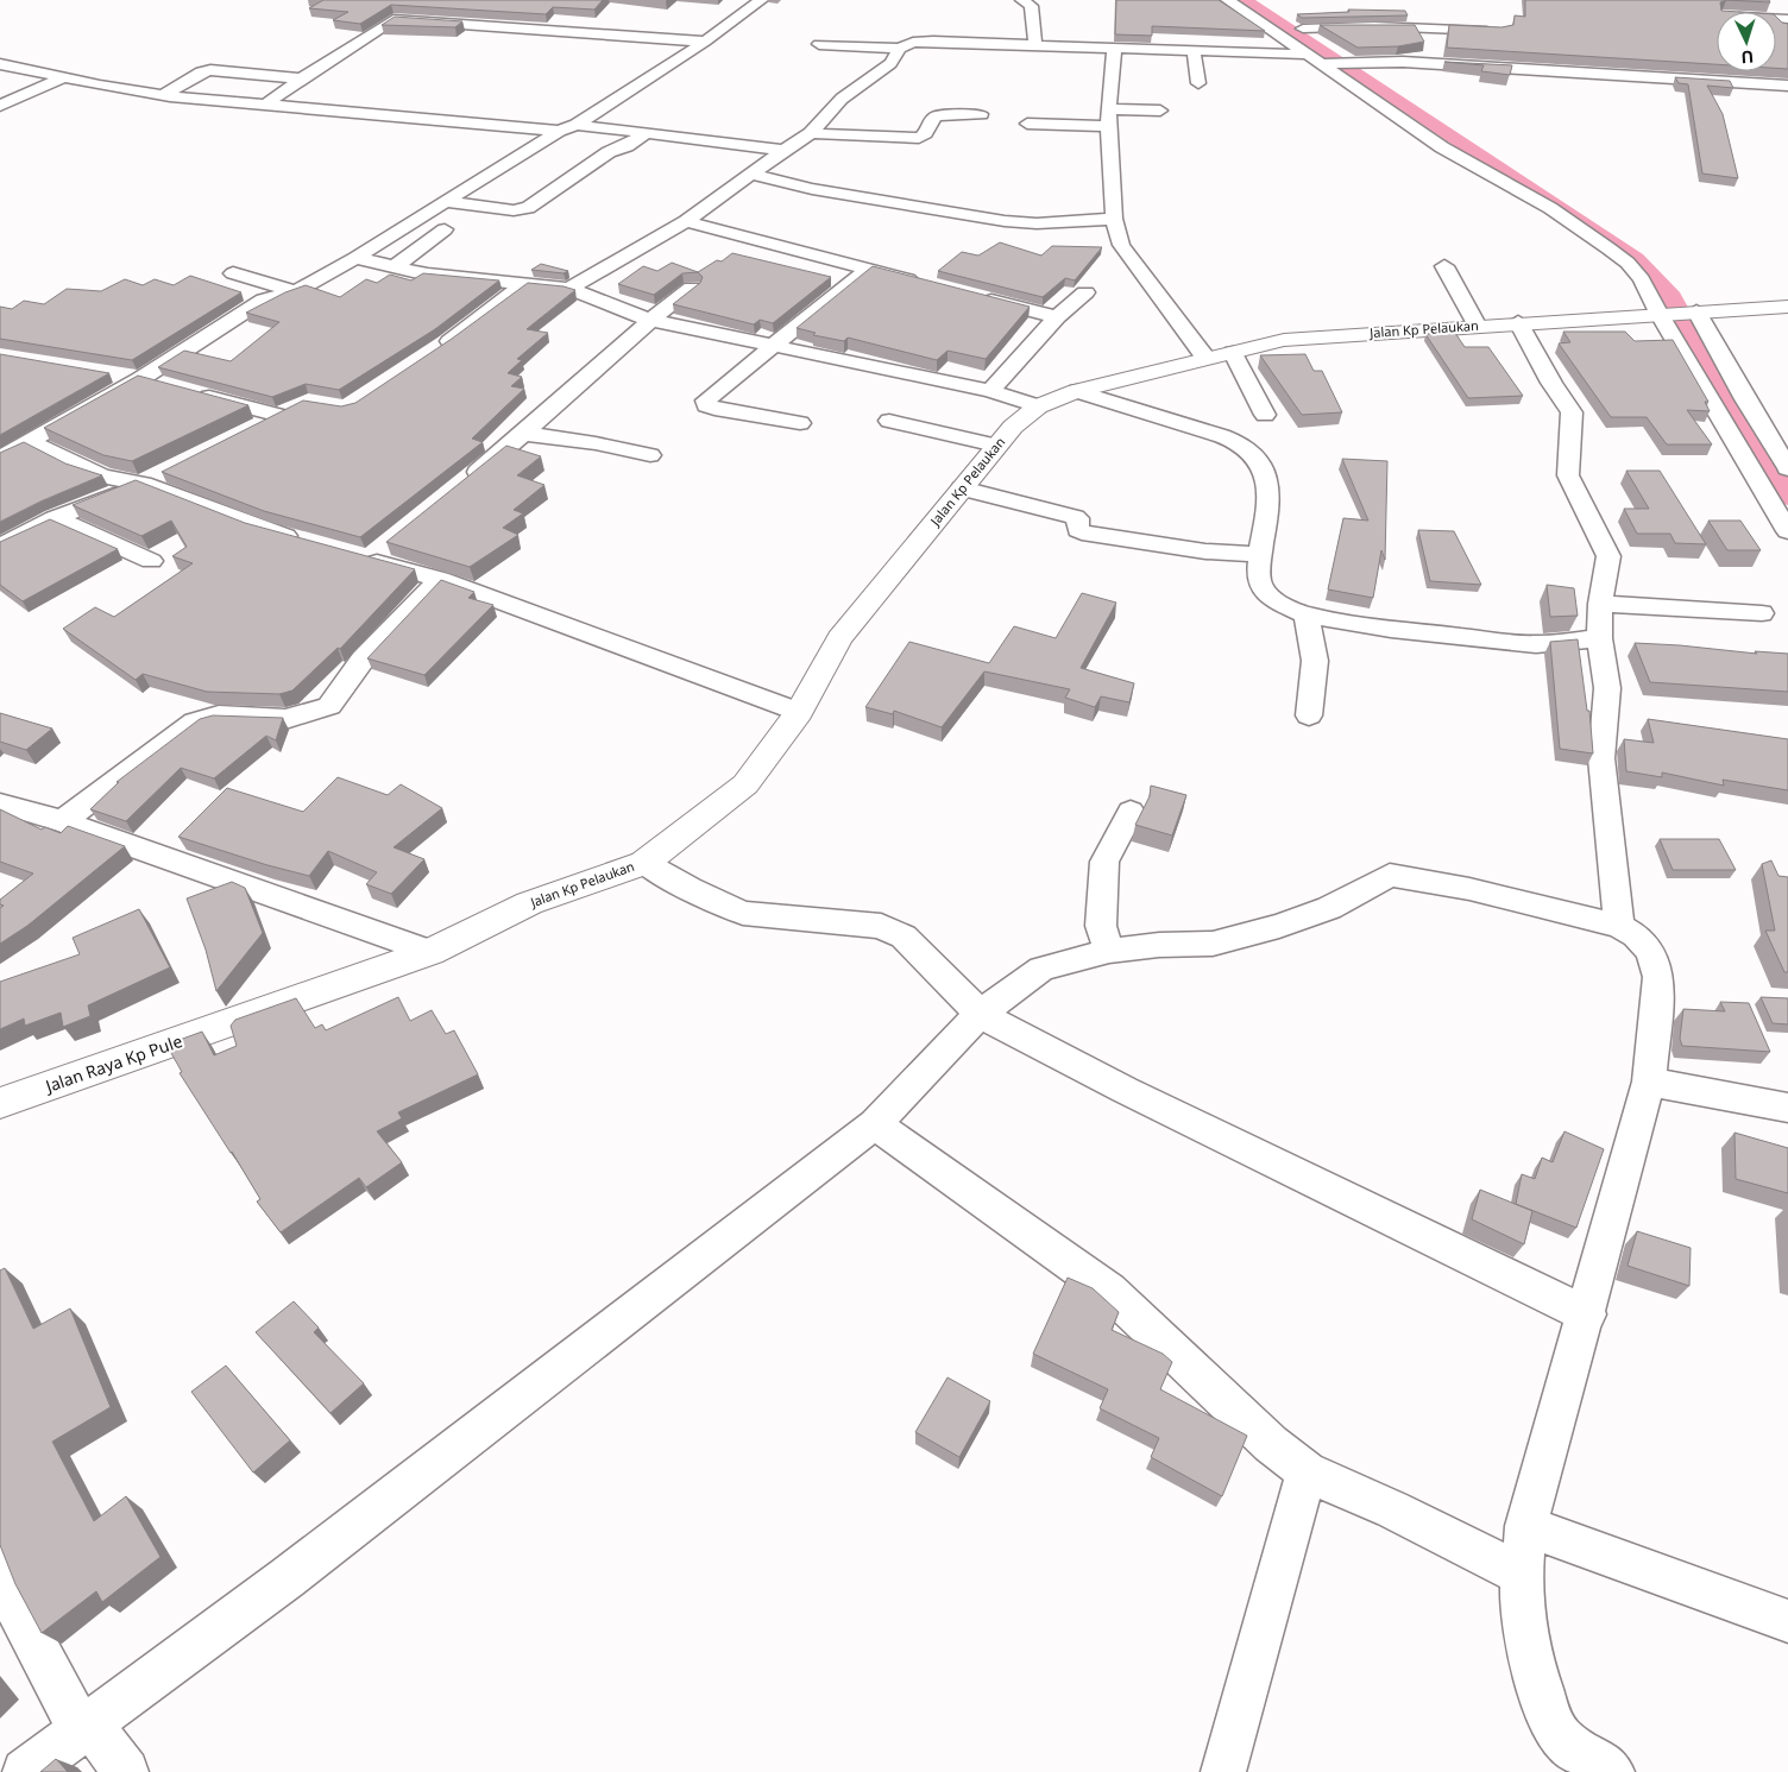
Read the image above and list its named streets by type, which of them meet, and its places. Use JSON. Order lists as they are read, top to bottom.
{
  "streets": {
    "street": ["Jalan Kp Pelaukan", "Jalan Raya Kp Pule"]
  },
  "crossings": [
    ["Jalan Kp Pelaukan", "Jalan Raya Kp Pule"]
  ],
  "north": "bottom"
}
